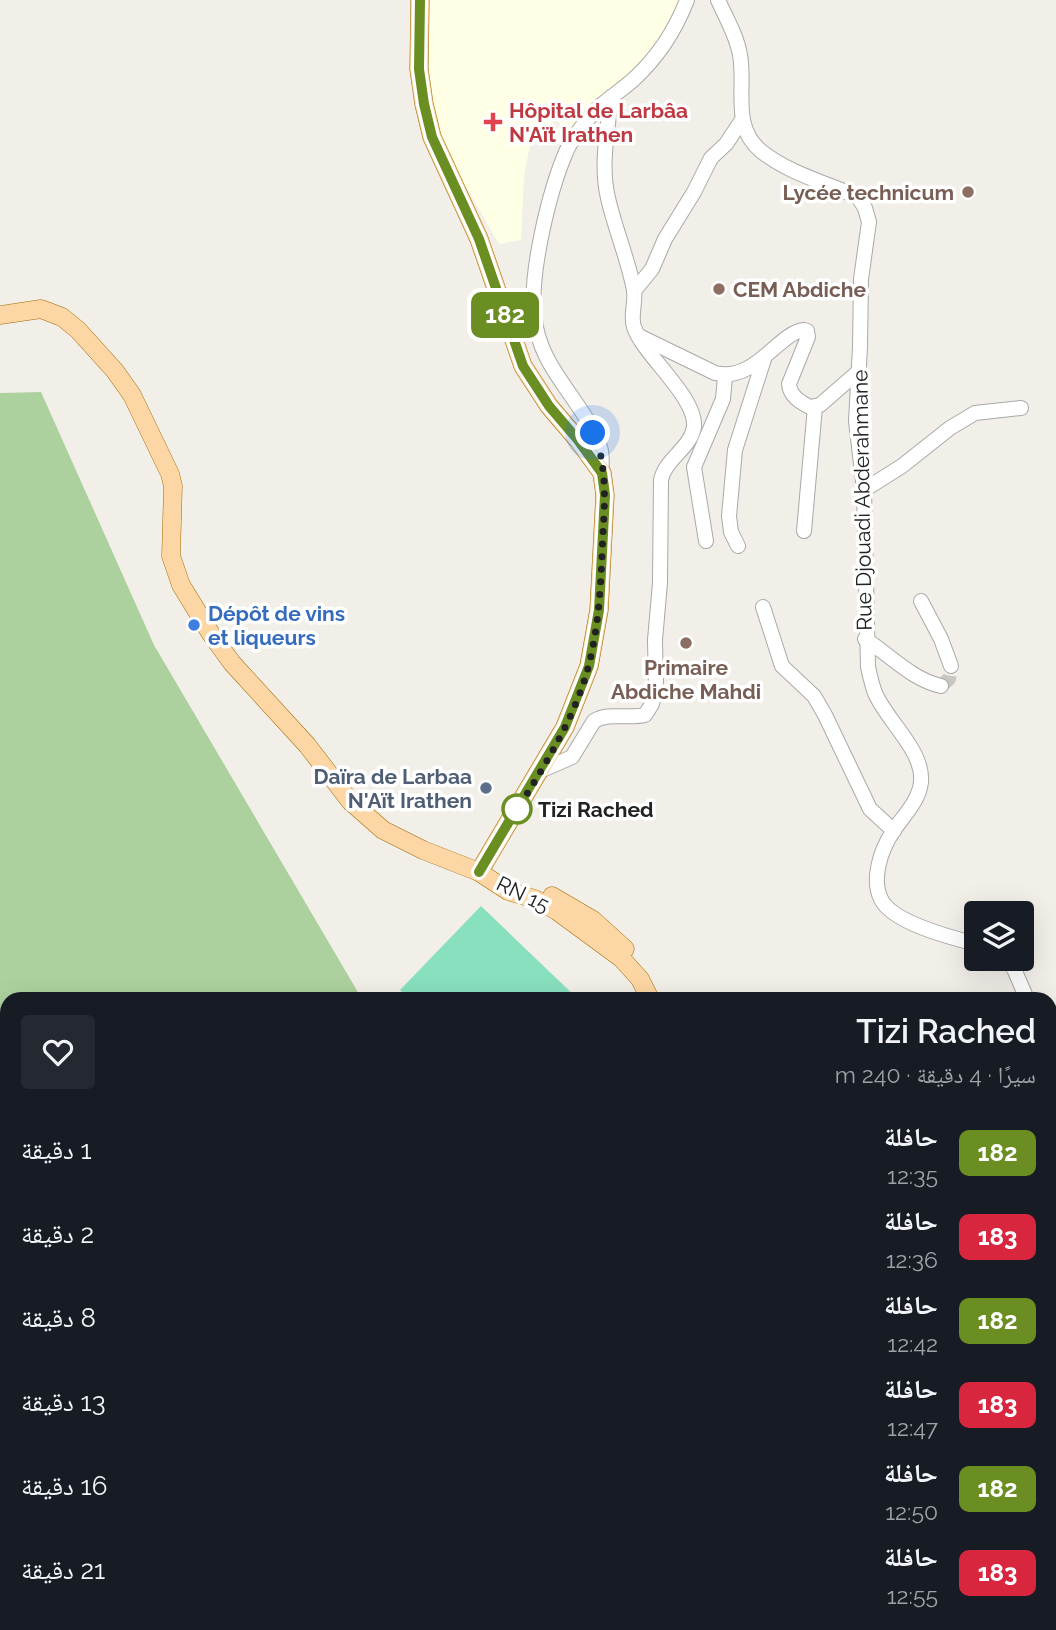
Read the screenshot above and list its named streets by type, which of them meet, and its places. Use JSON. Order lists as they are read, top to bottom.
{
  "streets": {
    "main road": ["RN 15"],
    "street": ["Rue Djouadi Abderahmane"]
  },
  "places": {
    "health": ["Hôpital de Larbâa N'Aït Irathen"],
    "other": [
      "Lycée technicum",
      "CEM Abdiche",
      "Dépôt de vins et liqueurs",
      "Primaire Abdiche Mahdi",
      "Daïra de Larbaa N'Aït Irathen",
      "Tizi Rached"
    ]
  },
  "lines": ["bus line 182"],
  "page": {
    "on_map": "182",
    "heading": ["Tizi Rached", "سيرًا · 4 دقيقة · 240 m"],
    "list": [
      {
        "mark": "182",
        "name": "حافلة",
        "note": "12:35",
        "value": "1 دقيقة"
      },
      {
        "mark": "183",
        "name": "حافلة",
        "note": "12:36",
        "value": "2 دقيقة"
      },
      {
        "mark": "182",
        "name": "حافلة",
        "note": "12:42",
        "value": "8 دقيقة"
      },
      {
        "mark": "183",
        "name": "حافلة",
        "note": "12:47",
        "value": "13 دقيقة"
      },
      {
        "mark": "182",
        "name": "حافلة",
        "note": "12:50",
        "value": "16 دقيقة"
      },
      {
        "mark": "183",
        "name": "حافلة",
        "note": "12:55",
        "value": "21 دقيقة"
      }
    ]
  }
}
